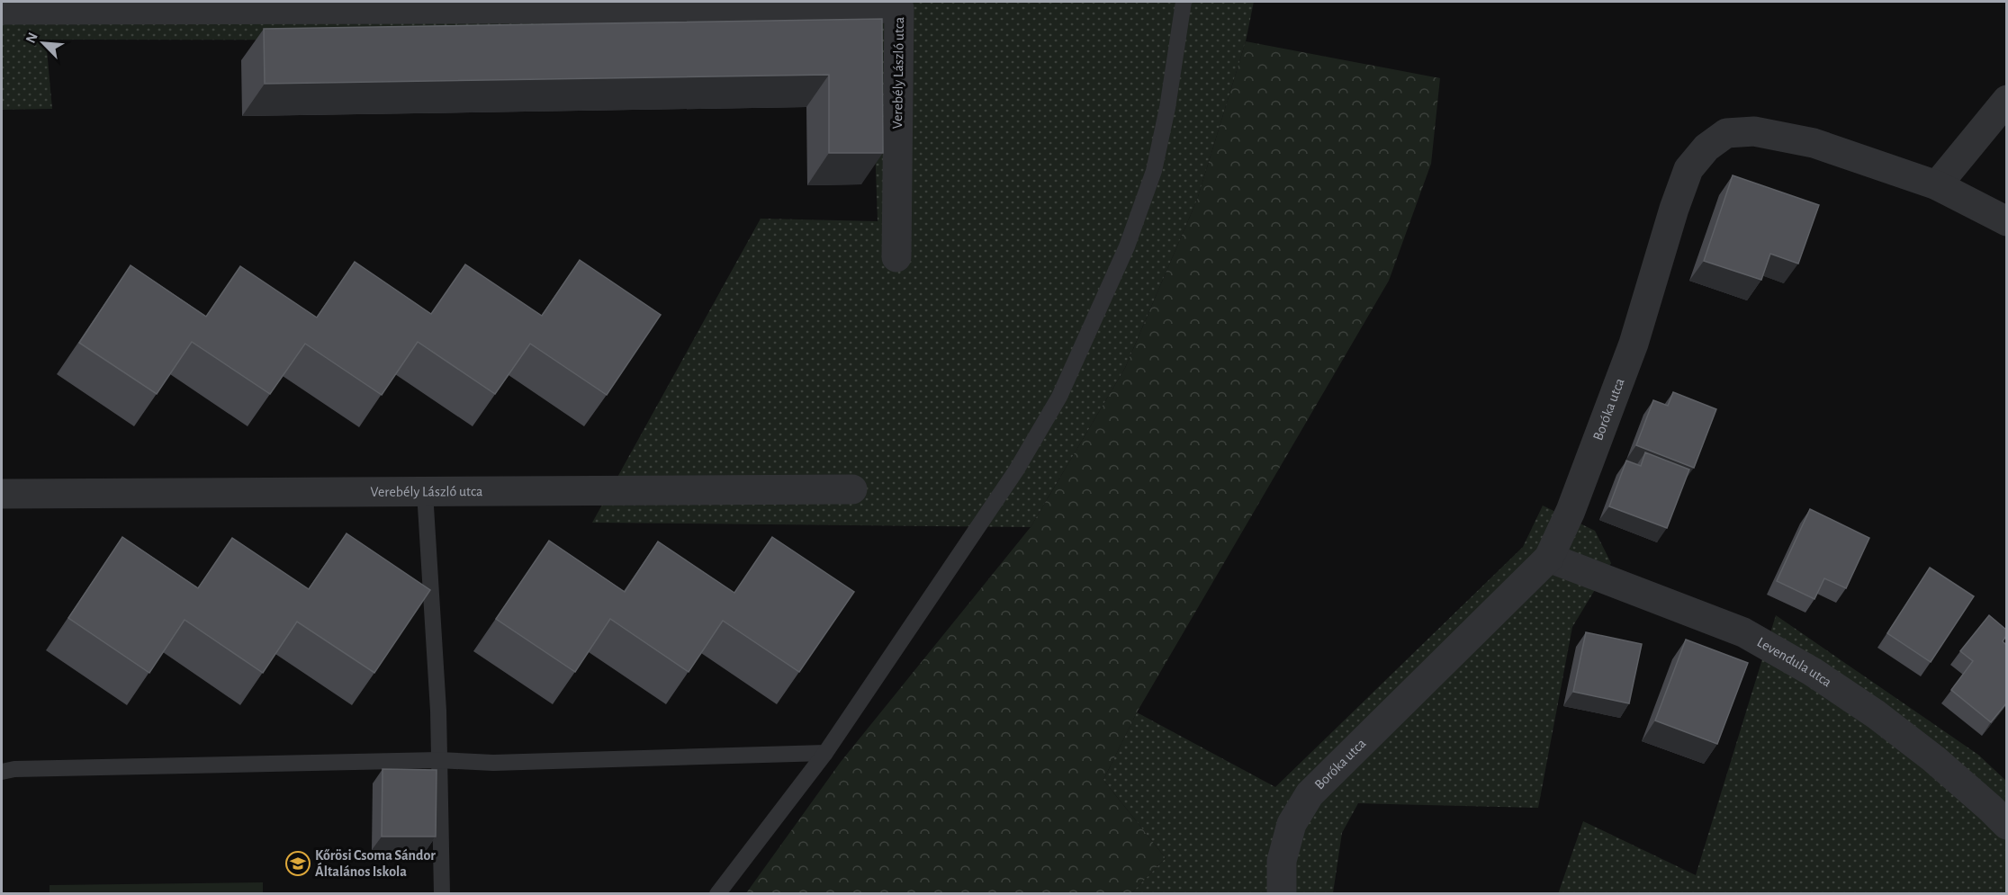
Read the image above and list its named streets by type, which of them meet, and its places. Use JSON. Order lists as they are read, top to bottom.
{
  "streets": {
    "street": ["Verebély László utca", "Boróka utca", "Levendula utca"]
  },
  "crossings": [
    ["Boróka utca", "Levendula utca"]
  ],
  "places": {
    "school or university": ["Kőrösi Csoma Sándor Általános Iskola"]
  },
  "north": "top left"
}
